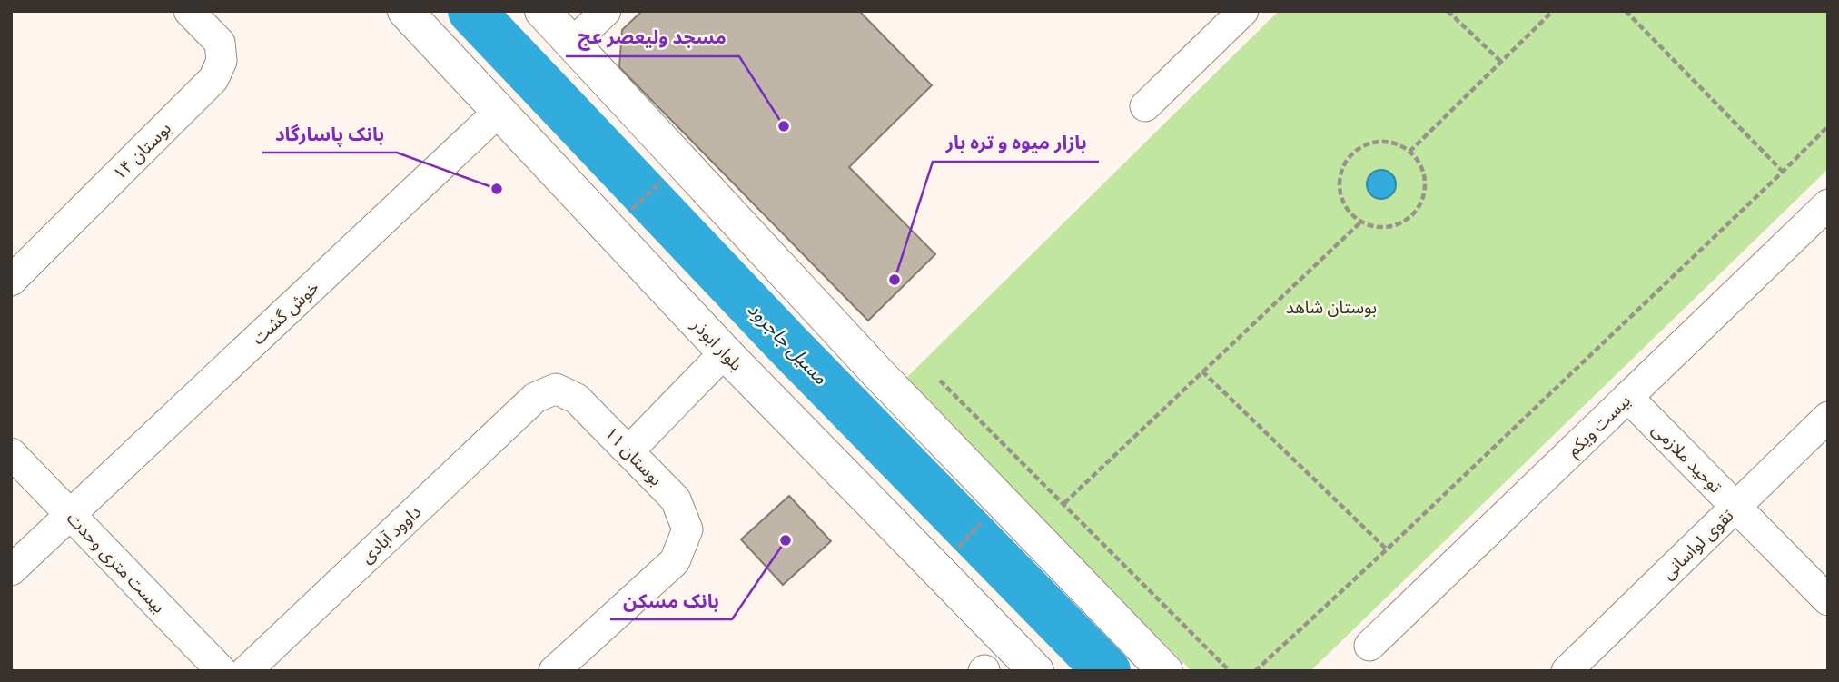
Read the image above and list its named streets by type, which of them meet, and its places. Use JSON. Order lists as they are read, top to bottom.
{
  "streets": {
    "main road": ["بلوار ابوذر"],
    "street": [
      "بوستان ۱۴",
      "خوش گشت",
      "بیست ویکم",
      "بوستان ۱۱",
      "توحید ملازمی",
      "داوود آبادی",
      "تقوی لواسانی",
      "بیست متری وحدت"
    ]
  },
  "crossings": [
    ["خوش گشت", "بلوار ابوذر"],
    ["خوش گشت", "بیست متری وحدت"],
    ["بیست ویکم", "توحید ملازمی"],
    ["بوستان ۱۱", "داوود آبادی"],
    ["توحید ملازمی", "تقوی لواسانی"]
  ],
  "water": ["مسیل جاجرود"],
  "parks": ["بوستان شاهد"],
  "places": [
    "مسجد ولیعصر عج",
    "بانک پاسارگاد",
    "بازار میوه و تره بار",
    "بانک مسکن"
  ]
}
